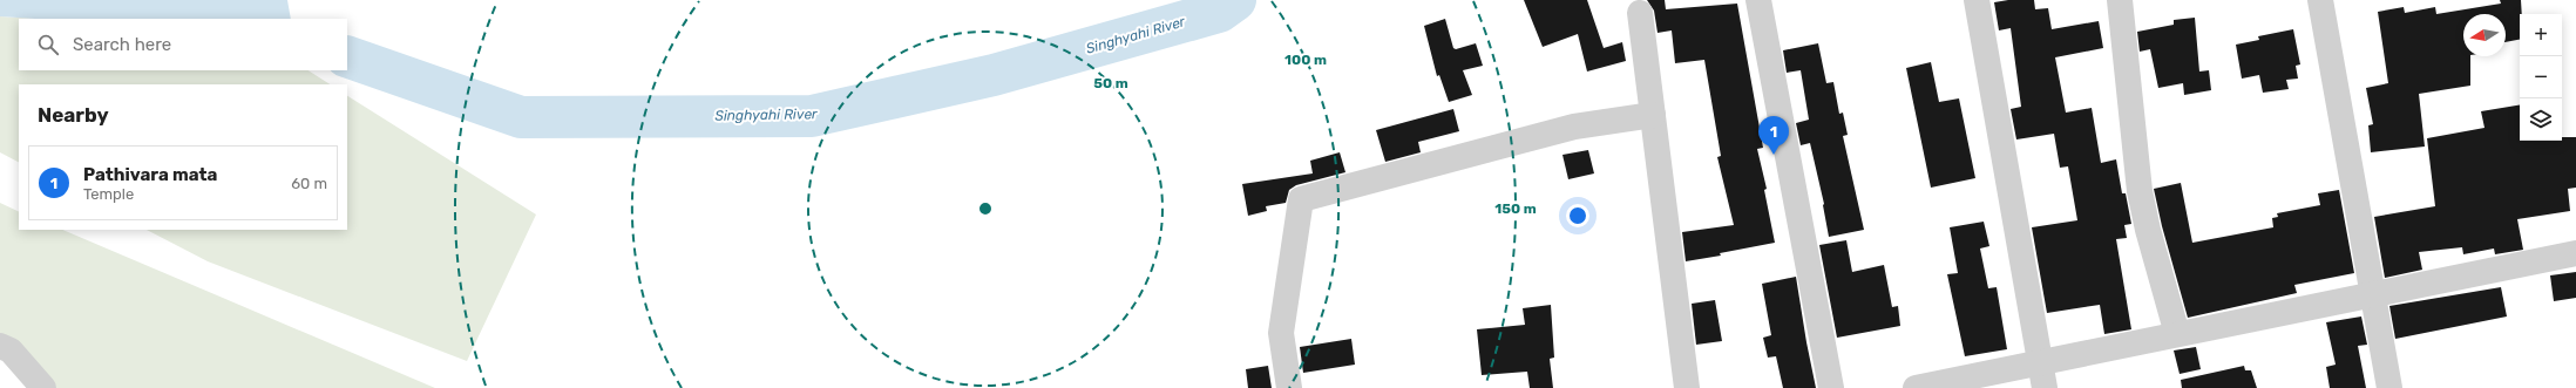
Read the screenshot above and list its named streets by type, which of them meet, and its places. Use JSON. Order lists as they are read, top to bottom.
{
  "water": ["Singhyahi River"],
  "north": "left",
  "page": {
    "map_buttons": ["+", "−"],
    "search": "Search here",
    "heading": "Nearby",
    "pins": "1",
    "list": [
      {
        "mark": "1",
        "name": "Pathivara mata",
        "note": "Temple",
        "value": "60 m"
      }
    ]
  },
  "rings": ["100 m", "50 m", "150 m"]
}
